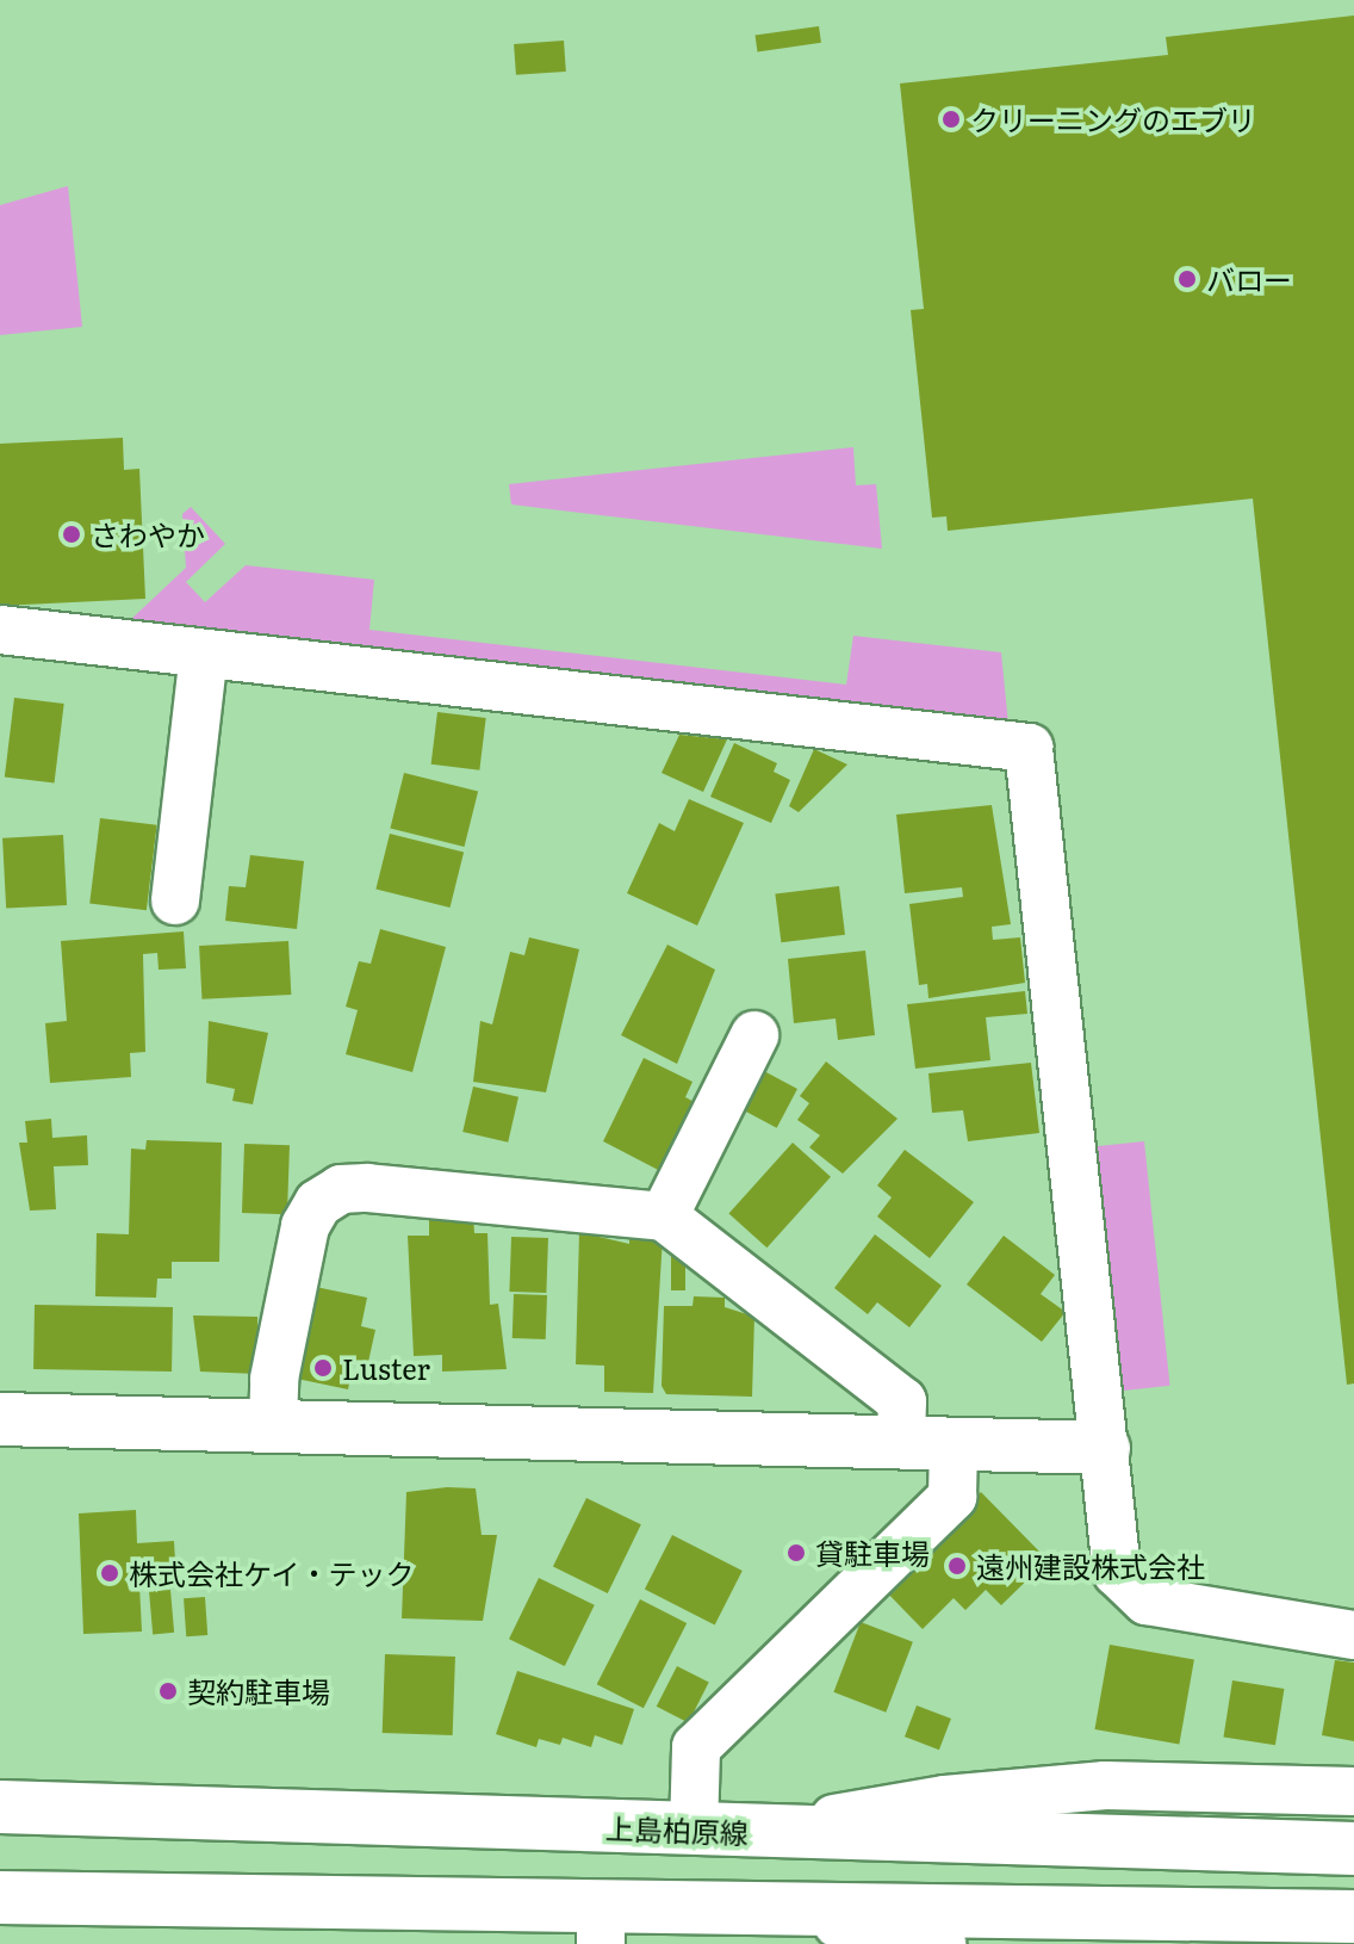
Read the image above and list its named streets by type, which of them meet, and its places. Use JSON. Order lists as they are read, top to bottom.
{
  "streets": {
    "street": ["上島柏原線"]
  },
  "places": [
    "クリーニングのエブリ",
    "バロー",
    "さわやか",
    "Luster",
    "貸駐車場",
    "遠州建設株式会社",
    "株式会社ケイ・テック",
    "契約駐車場"
  ]
}
